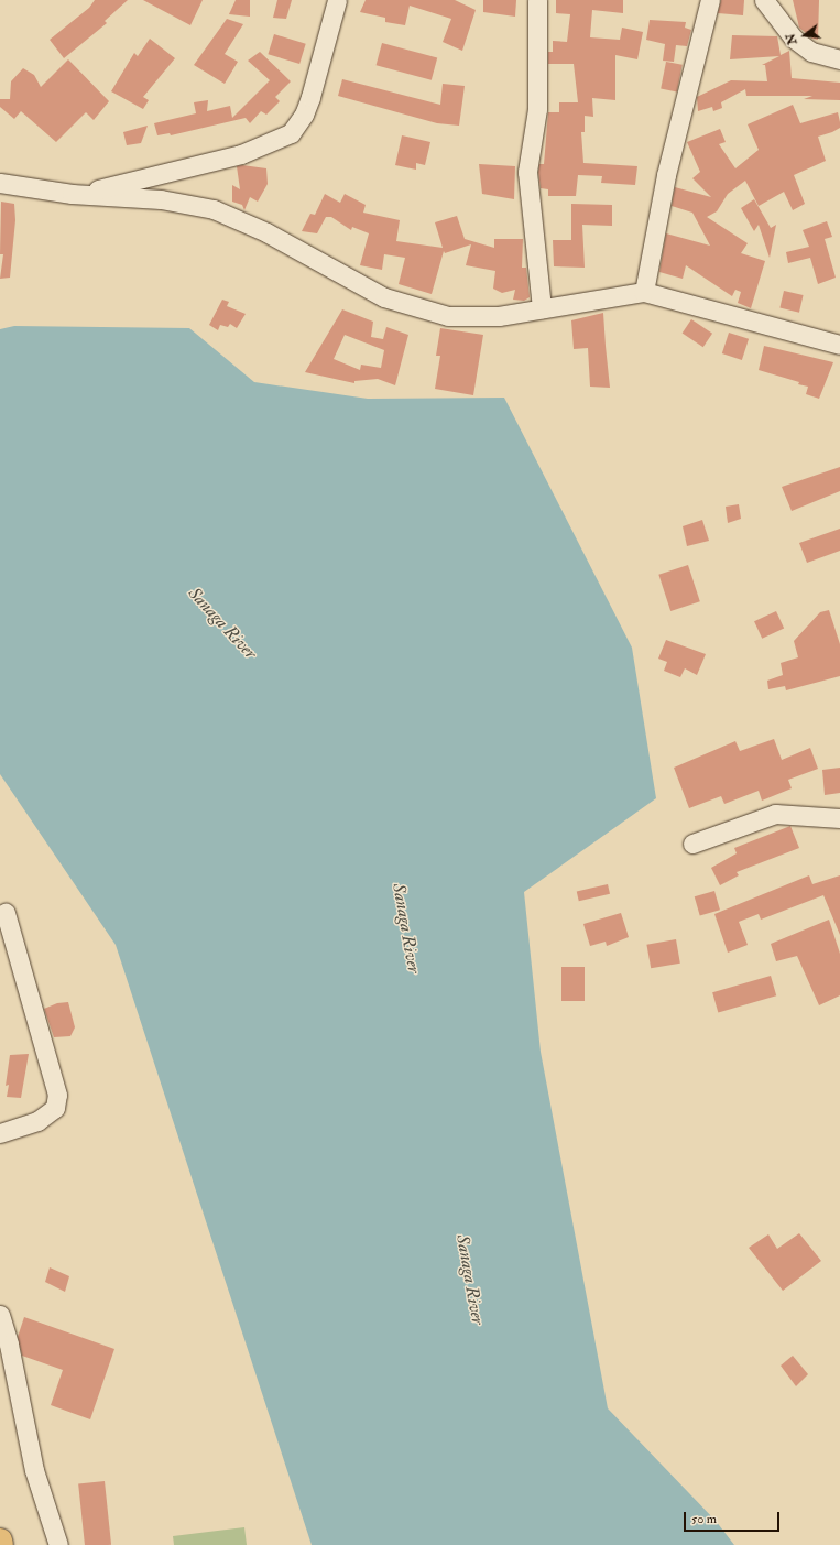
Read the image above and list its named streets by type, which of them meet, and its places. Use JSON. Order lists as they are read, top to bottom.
{
  "water": ["Sanaga River"],
  "scale_bar": "50 m",
  "north": "left"
}
